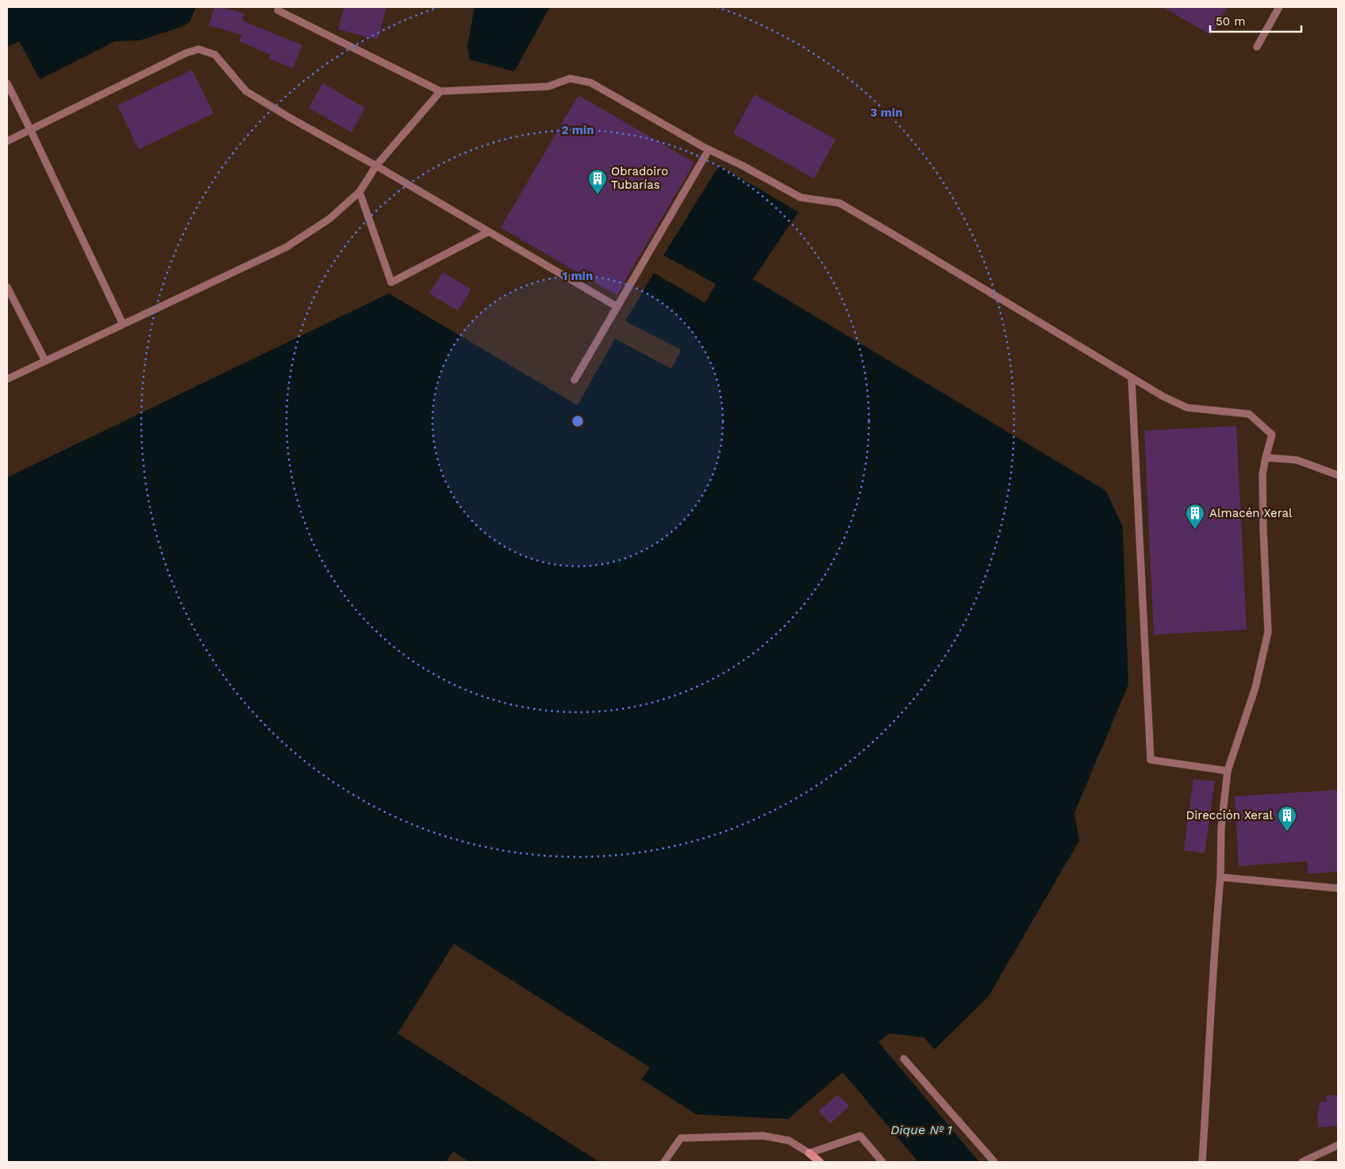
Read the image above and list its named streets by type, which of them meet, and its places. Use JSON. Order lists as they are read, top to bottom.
{
  "water": ["Dique Nº 1"],
  "places": {
    "building": ["Obradoiro Tubarías", "Almacén Xeral", "Dirección Xeral"]
  },
  "scale_bar": "50 m",
  "rings": ["3 min", "2 min", "1 min"]
}
